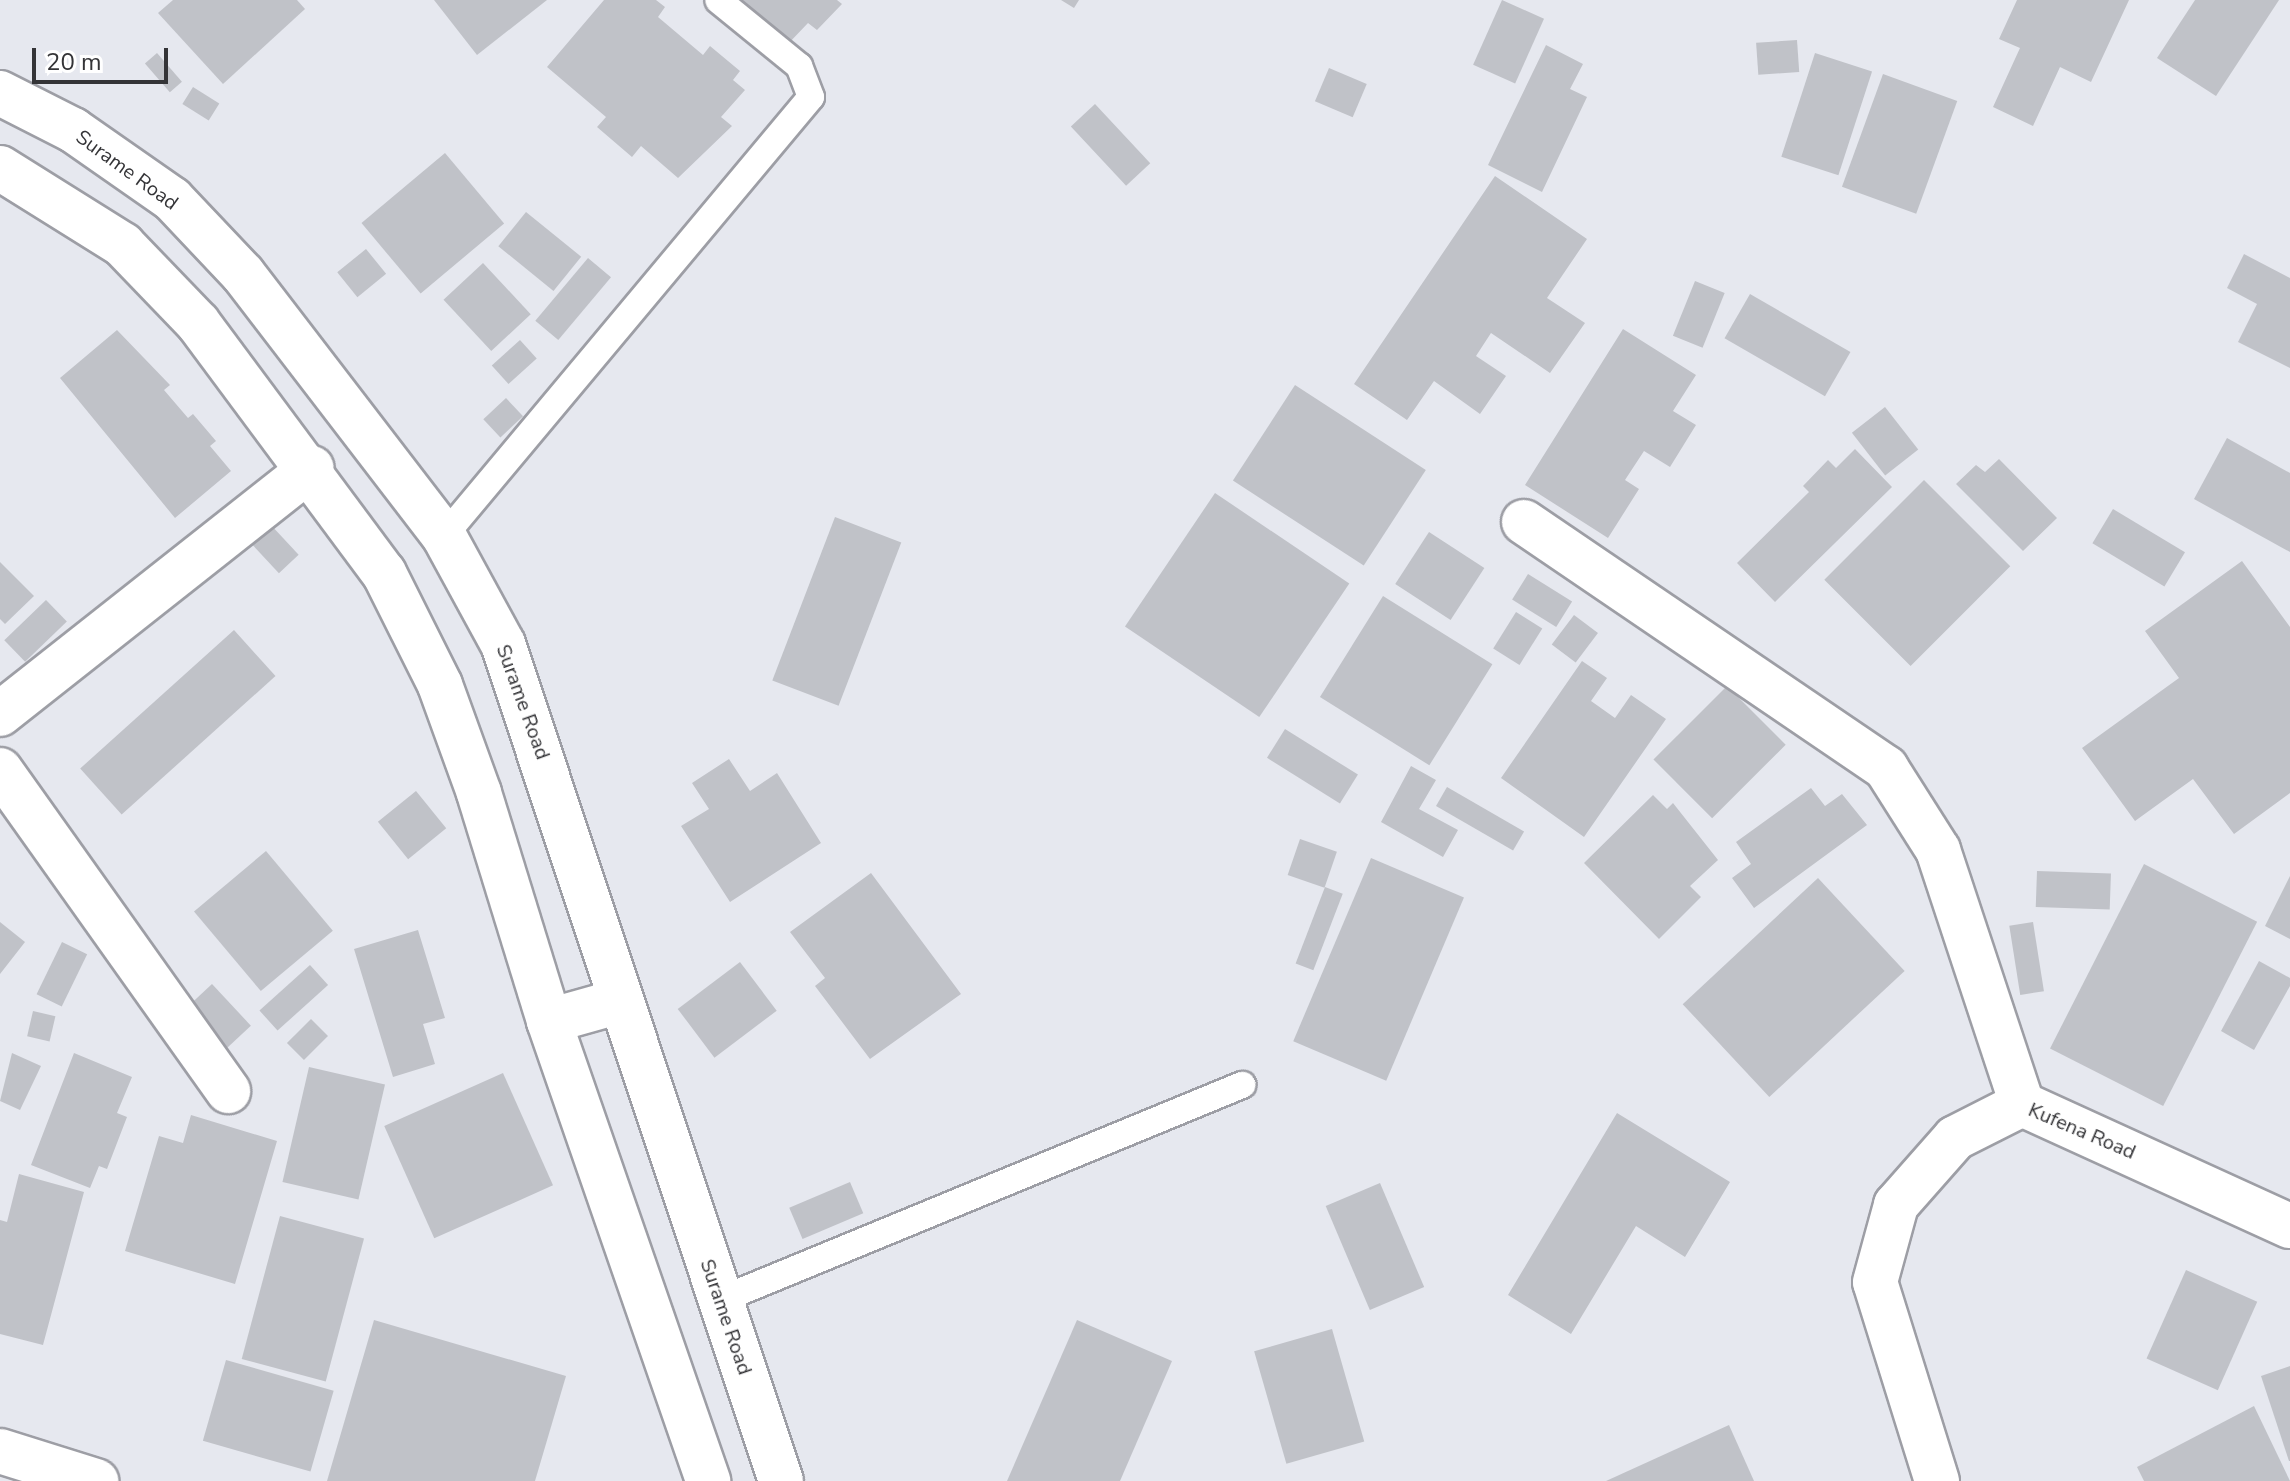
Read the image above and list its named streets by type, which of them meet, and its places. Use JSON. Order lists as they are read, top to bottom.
{
  "streets": {
    "street": ["Surame Road", "Kufena Road"]
  },
  "scale_bar": "20 m"
}
